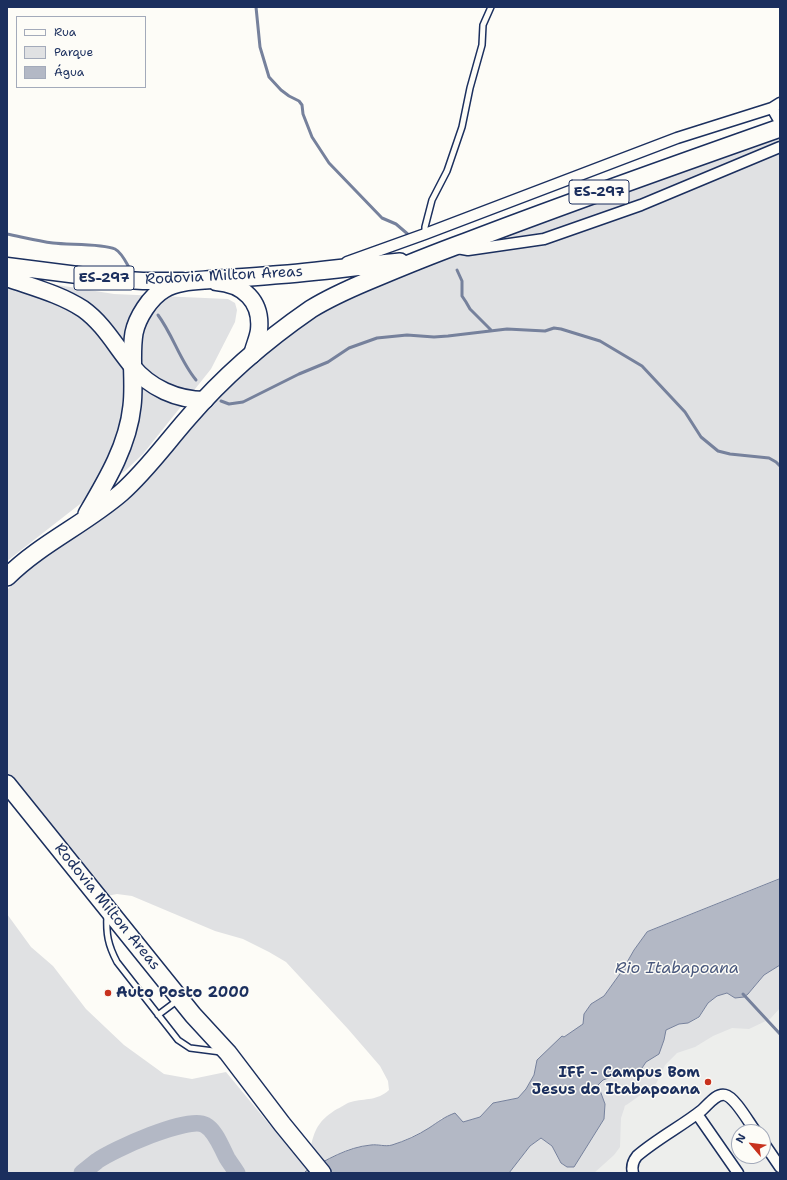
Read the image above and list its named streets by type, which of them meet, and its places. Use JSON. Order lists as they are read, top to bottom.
{
  "streets": {
    "highway": ["ES-297", "Rodovia Milton Areas"]
  },
  "crossings": [
    ["ES-297", "Rodovia Milton Areas"]
  ],
  "water": ["Rio Itabapoana"],
  "places": ["Auto Posto 2000", "IFF - Campus Bom Jesus do Itabapoana"],
  "legend": ["Rua", "Parque", "Água"],
  "north": "top left"
}
